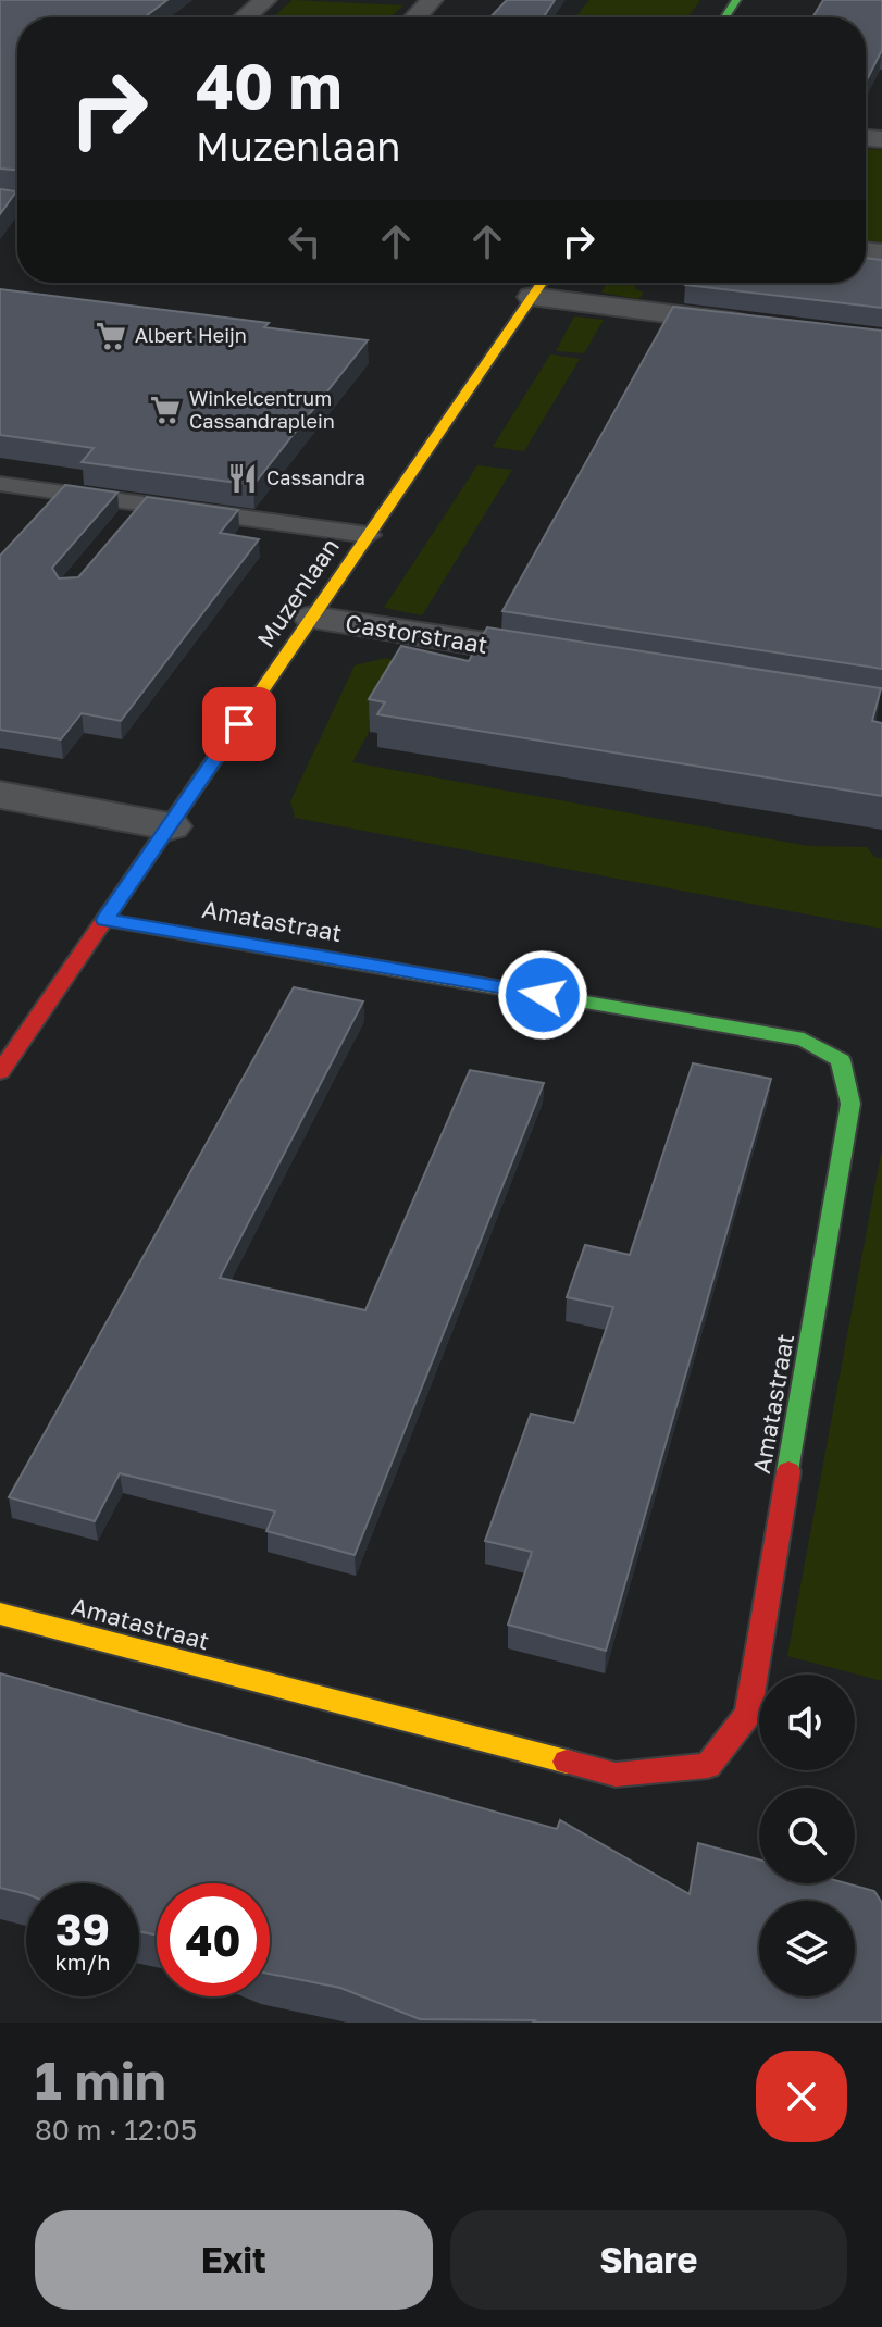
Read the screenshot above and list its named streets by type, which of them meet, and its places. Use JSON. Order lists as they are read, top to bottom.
{
  "streets": {
    "street": ["Muzenlaan", "Castorstraat", "Amatastraat"]
  },
  "crossings": [
    ["Muzenlaan", "Castorstraat"],
    ["Muzenlaan", "Amatastraat"]
  ],
  "places": {
    "supermarket": ["Albert Heijn", "Winkelcentrum Cassandraplein"],
    "restaurant": ["Cassandra"]
  },
  "page": {
    "turn": ["40 m", "Muzenlaan"],
    "speed": "39 km/h",
    "limit": "40",
    "heading": ["1 min", "80 m · 12:05"],
    "buttons": ["Exit", "Share"]
  }
}
